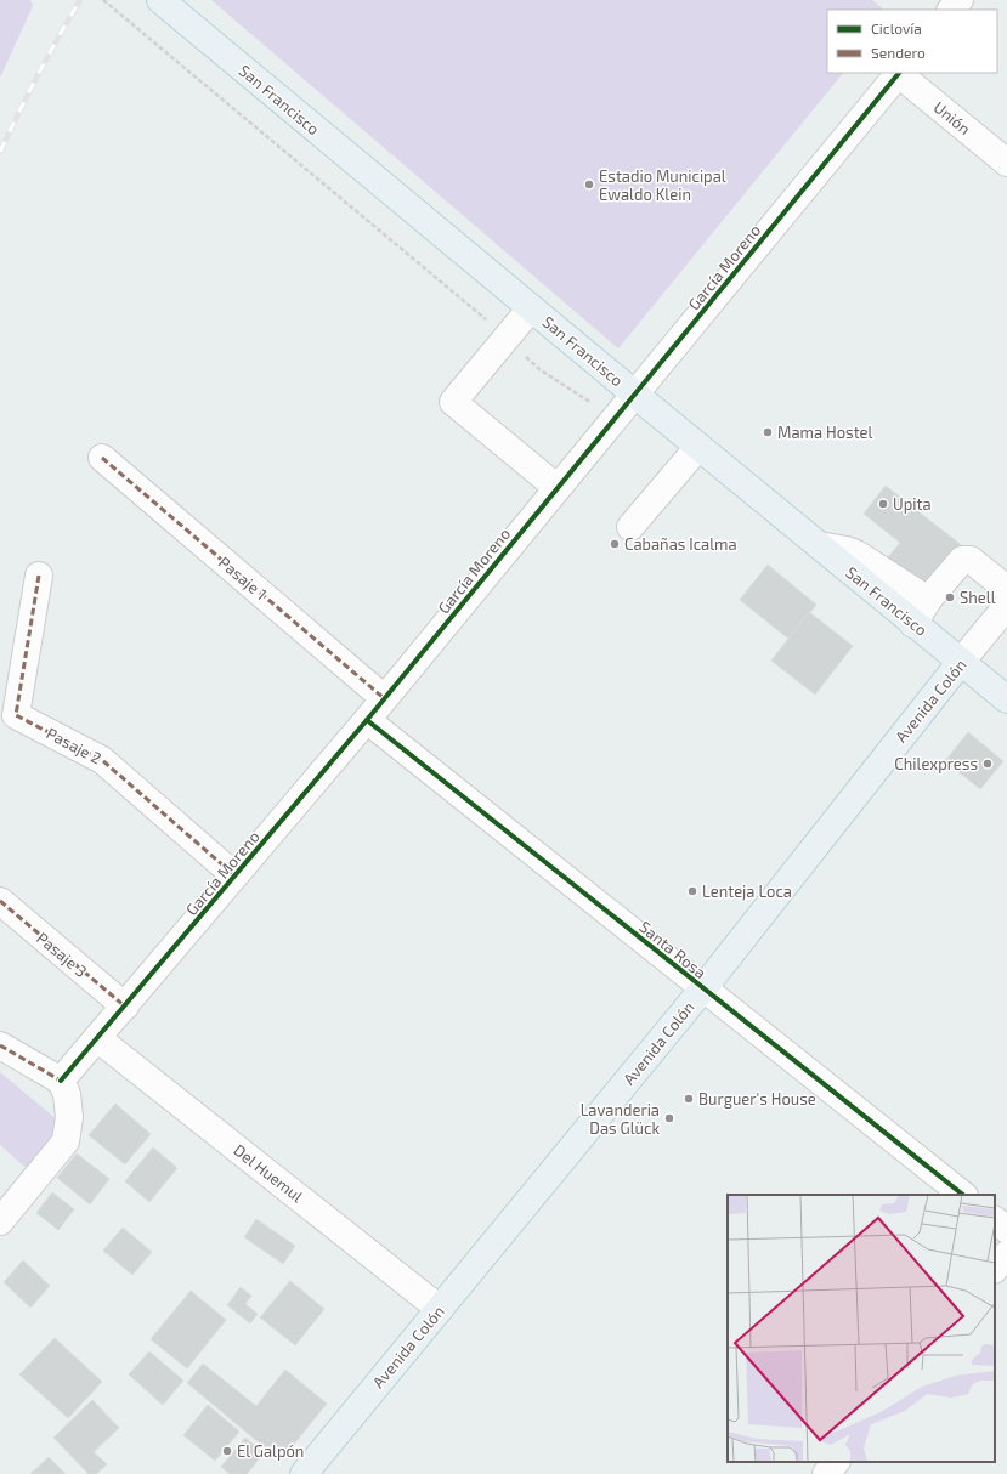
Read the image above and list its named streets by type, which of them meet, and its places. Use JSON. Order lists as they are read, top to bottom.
{
  "streets": {
    "main road": ["San Francisco", "Avenida Colón"],
    "street": [
      "Unión",
      "García Moreno",
      "Pasaje 1",
      "Pasaje 2",
      "Santa Rosa",
      "Pasaje 3",
      "Del Huemul"
    ]
  },
  "crossings": [
    ["San Francisco", "García Moreno"],
    ["San Francisco", "Avenida Colón"],
    ["Unión", "García Moreno"],
    ["García Moreno", "Pasaje 1"],
    ["García Moreno", "Pasaje 2"],
    ["García Moreno", "Santa Rosa"],
    ["García Moreno", "Pasaje 3"],
    ["García Moreno", "Del Huemul"],
    ["Avenida Colón", "Santa Rosa"],
    ["Avenida Colón", "Del Huemul"]
  ],
  "places": [
    "Estadio Municipal Ewaldo Klein",
    "Mama Hostel",
    "Upita",
    "Cabañas Icalma",
    "Shell",
    "Chilexpress",
    "Lenteja Loca",
    "Burguer's House",
    "Lavanderia Das Glück",
    "El Galpón"
  ],
  "legend": ["Ciclovía", "Sendero"]
}
